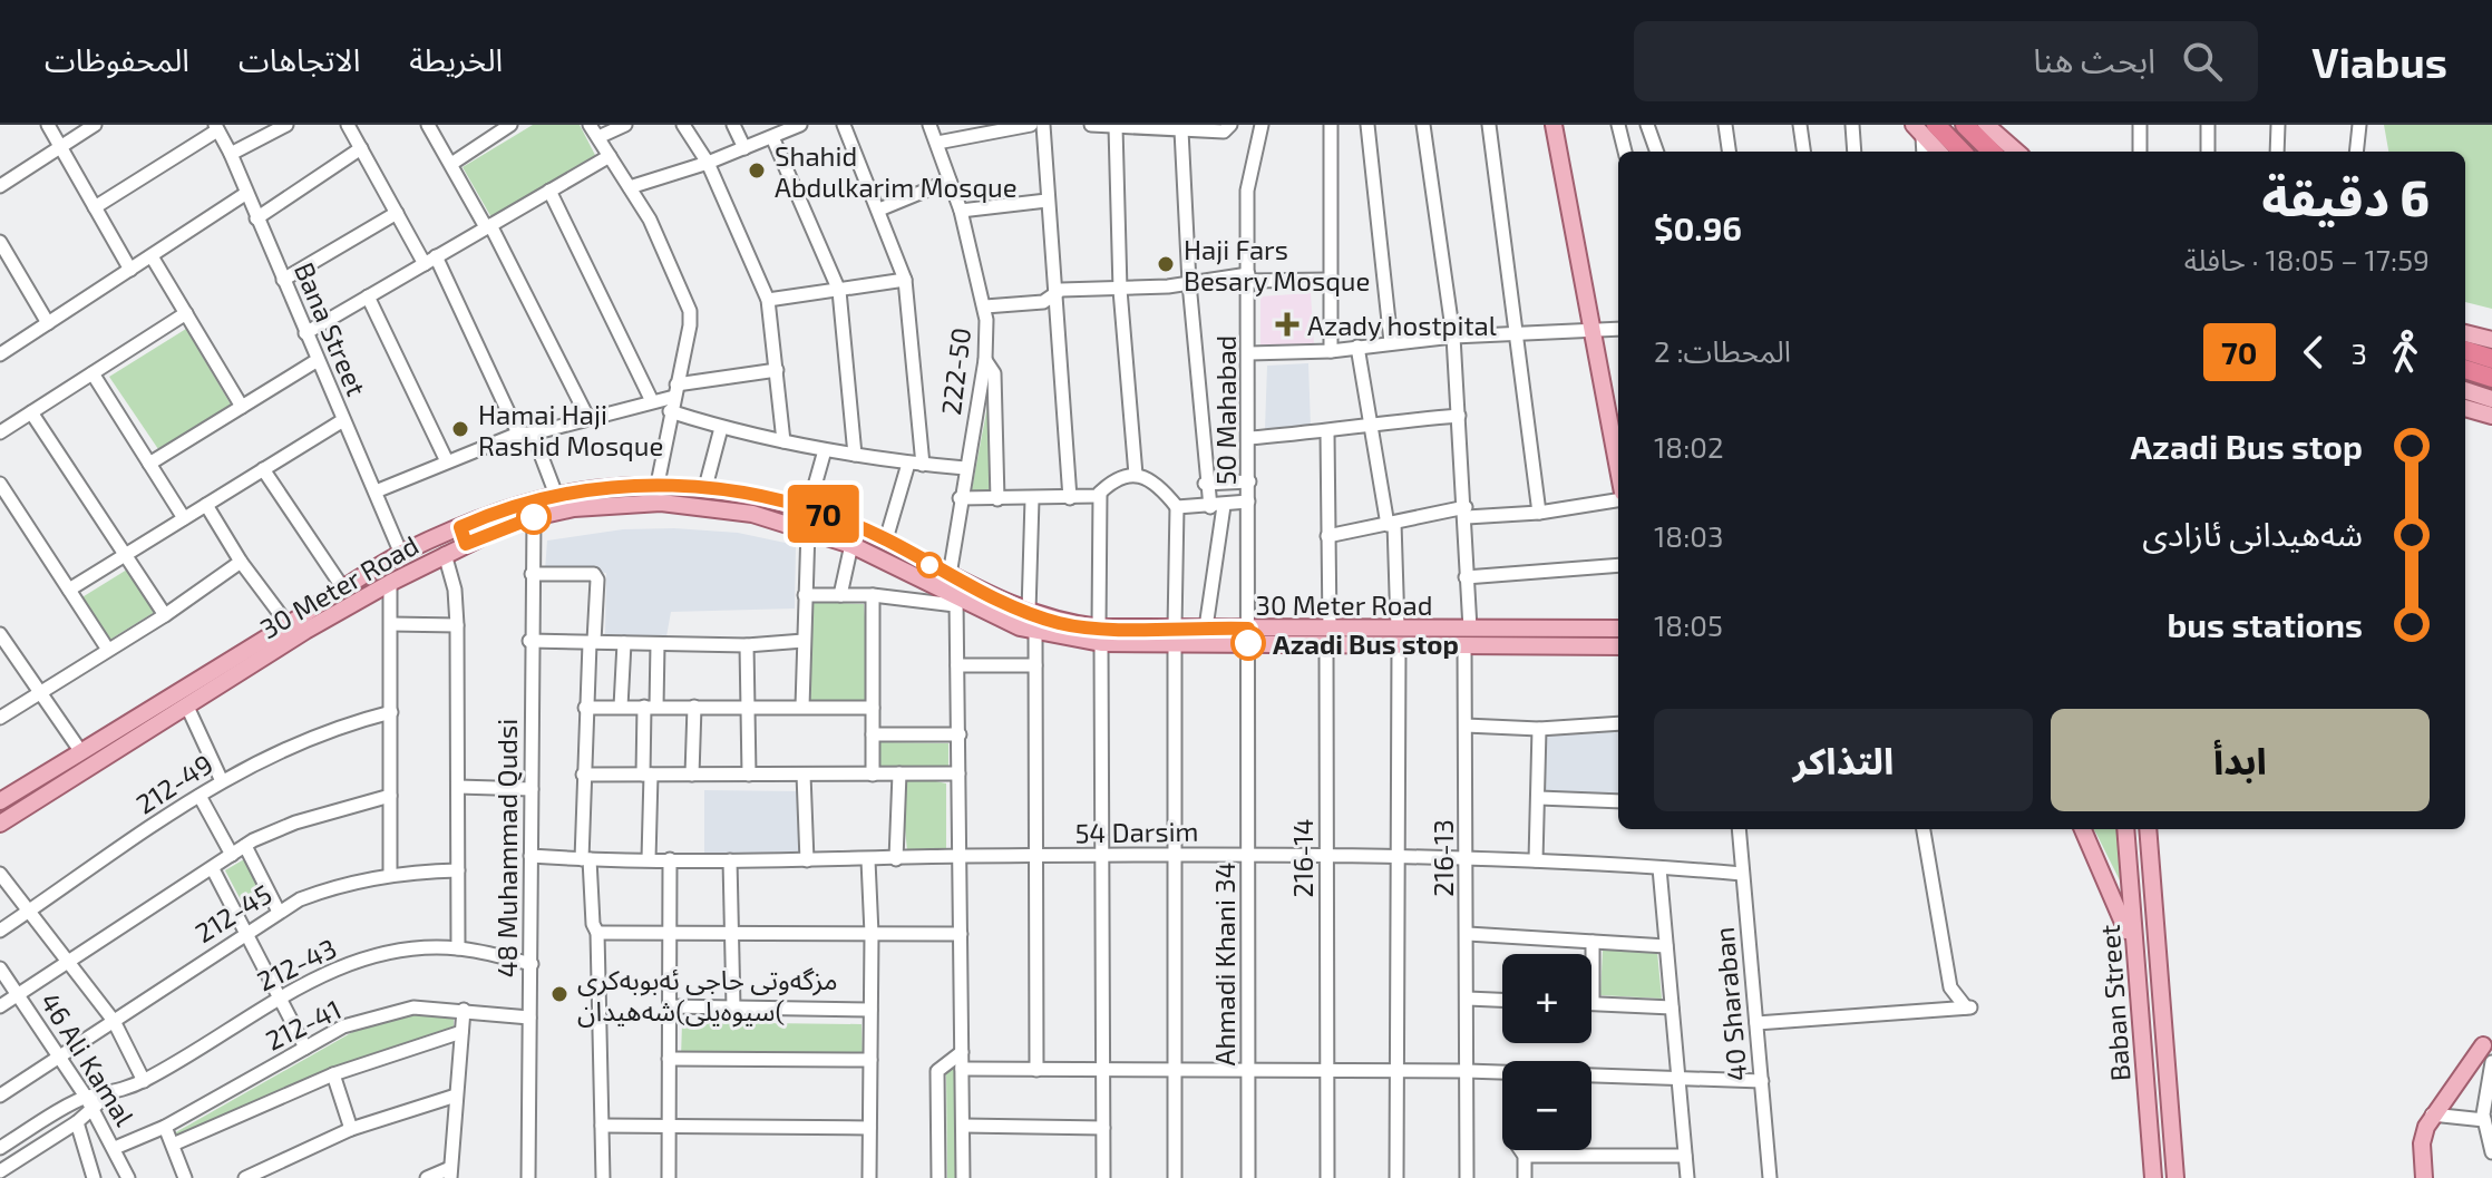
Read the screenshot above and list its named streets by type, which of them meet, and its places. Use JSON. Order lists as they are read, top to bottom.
{
  "streets": {
    "main road": ["30 Meter Road", "Baban Street"],
    "street": [
      "Bana Street",
      "222-50",
      "50 Mahabad",
      "212-49",
      "54 Darsim",
      "48 Muhammad Qudsi",
      "216-14",
      "216-13",
      "212-45",
      "212-43",
      "Ahmadi Khani 34",
      "40 Sharaban",
      "212-41",
      "46 Ali Kamal"
    ]
  },
  "crossings": [
    ["Bana Street", "30 Meter Road"],
    ["222-50", "30 Meter Road"],
    ["50 Mahabad", "30 Meter Road"],
    ["50 Mahabad", "Ahmadi Khani 34"],
    ["30 Meter Road", "48 Muhammad Qudsi"],
    ["30 Meter Road", "216-14"],
    ["30 Meter Road", "216-13"],
    ["30 Meter Road", "Ahmadi Khani 34"],
    ["54 Darsim", "48 Muhammad Qudsi"],
    ["54 Darsim", "216-14"],
    ["54 Darsim", "216-13"],
    ["54 Darsim", "Ahmadi Khani 34"],
    ["54 Darsim", "40 Sharaban"],
    ["48 Muhammad Qudsi", "212-43"],
    ["48 Muhammad Qudsi", "212-41"],
    ["212-45", "46 Ali Kamal"],
    ["212-43", "46 Ali Kamal"],
    ["212-41", "46 Ali Kamal"]
  ],
  "places": {
    "other": [
      "Shahid Abdulkarim Mosque",
      "Haji Fars Besary Mosque",
      "Hamai Haji Rashid Mosque",
      "Azadi Bus stop",
      "مزگەوتی حاجی ئەبوبەکری سیوەیلی)شەهیدان("
    ],
    "health": ["Azady hostpital"]
  },
  "lines": ["bus line 70"],
  "page": {
    "header": "Viabus",
    "search": "ابحث هنا",
    "nav": ["الخريطة", "الاتجاهات", "المحفوظات"],
    "on_map": "70",
    "heading": ["6 دقيقة", "17:59 – 18:05 · حافلة", "$0.96"],
    "legs": ["3", "70", "المحطات: 2"],
    "list": [
      {
        "name": "Azadi Bus stop",
        "value": "18:02"
      },
      {
        "name": "شەهیدانی ئازادی",
        "value": "18:03"
      },
      {
        "name": "bus stations",
        "value": "18:05"
      }
    ],
    "buttons": ["ابدأ", "التذاكر"],
    "map_buttons": ["+", "−"]
  }
}
